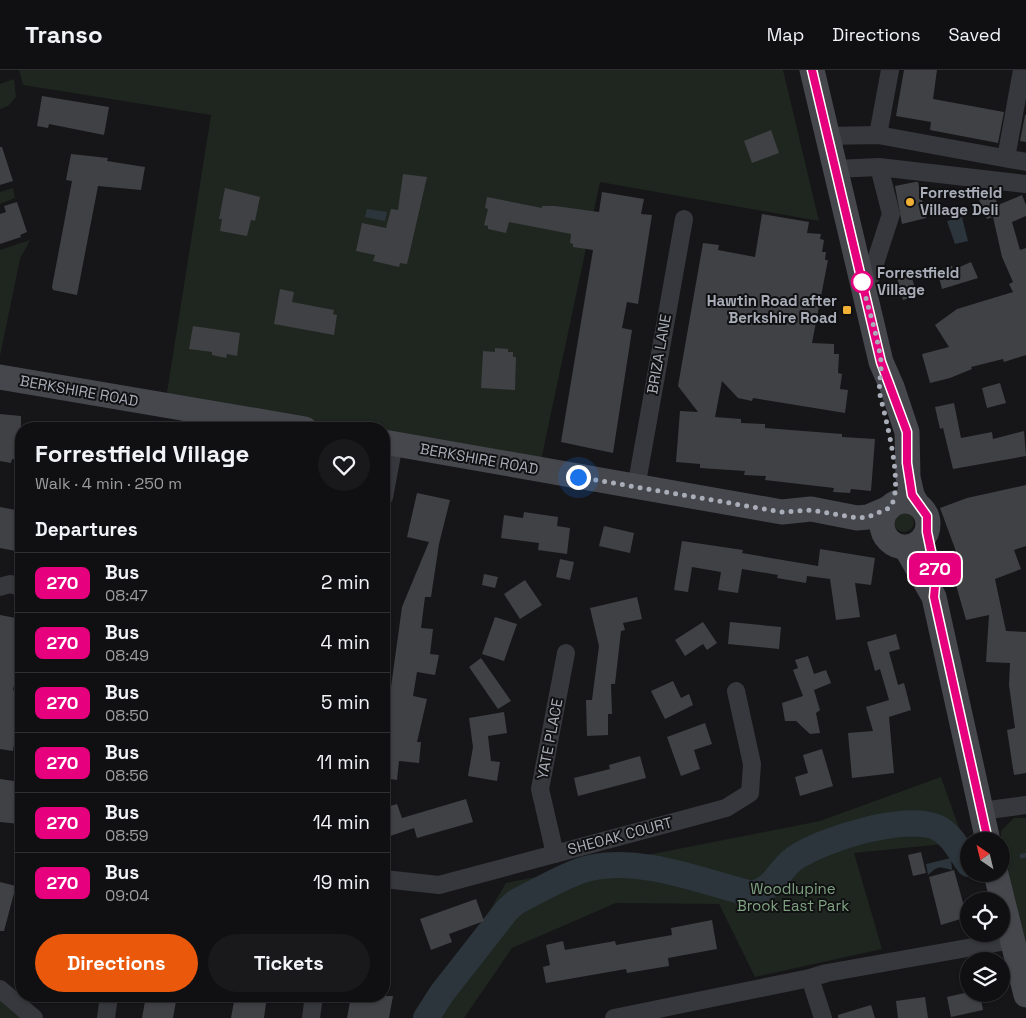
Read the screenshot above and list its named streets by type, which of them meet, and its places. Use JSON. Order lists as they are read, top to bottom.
{
  "streets": {
    "main road": ["BERKSHIRE ROAD"],
    "street": ["BRIZA LANE", "YATE PLACE", "SHEOAK COURT"]
  },
  "crossings": [
    ["BRIZA LANE", "BERKSHIRE ROAD"],
    ["YATE PLACE", "SHEOAK COURT"]
  ],
  "parks": ["Woodlupine Brook East Park"],
  "places": {
    "other": ["Forrestfield Village Deli", "Forrestfield Village"],
    "transit": ["Hawtin Road after Berkshire Road"]
  },
  "lines": ["bus line 270"],
  "north": "top left",
  "page": {
    "header": "Transo",
    "nav": ["Map", "Directions", "Saved"],
    "on_map": "270",
    "heading": [
      ["Forrestfield Village", "Walk · 4 min · 250 m"],
      "Departures"
    ],
    "list": [
      {
        "mark": "270",
        "name": "Bus",
        "note": "08:47",
        "value": "2 min"
      },
      {
        "mark": "270",
        "name": "Bus",
        "note": "08:49",
        "value": "4 min"
      },
      {
        "mark": "270",
        "name": "Bus",
        "note": "08:50",
        "value": "5 min"
      },
      {
        "mark": "270",
        "name": "Bus",
        "note": "08:56",
        "value": "11 min"
      },
      {
        "mark": "270",
        "name": "Bus",
        "note": "08:59",
        "value": "14 min"
      },
      {
        "mark": "270",
        "name": "Bus",
        "note": "09:04",
        "value": "19 min"
      }
    ],
    "buttons": ["Directions", "Tickets"]
  }
}
